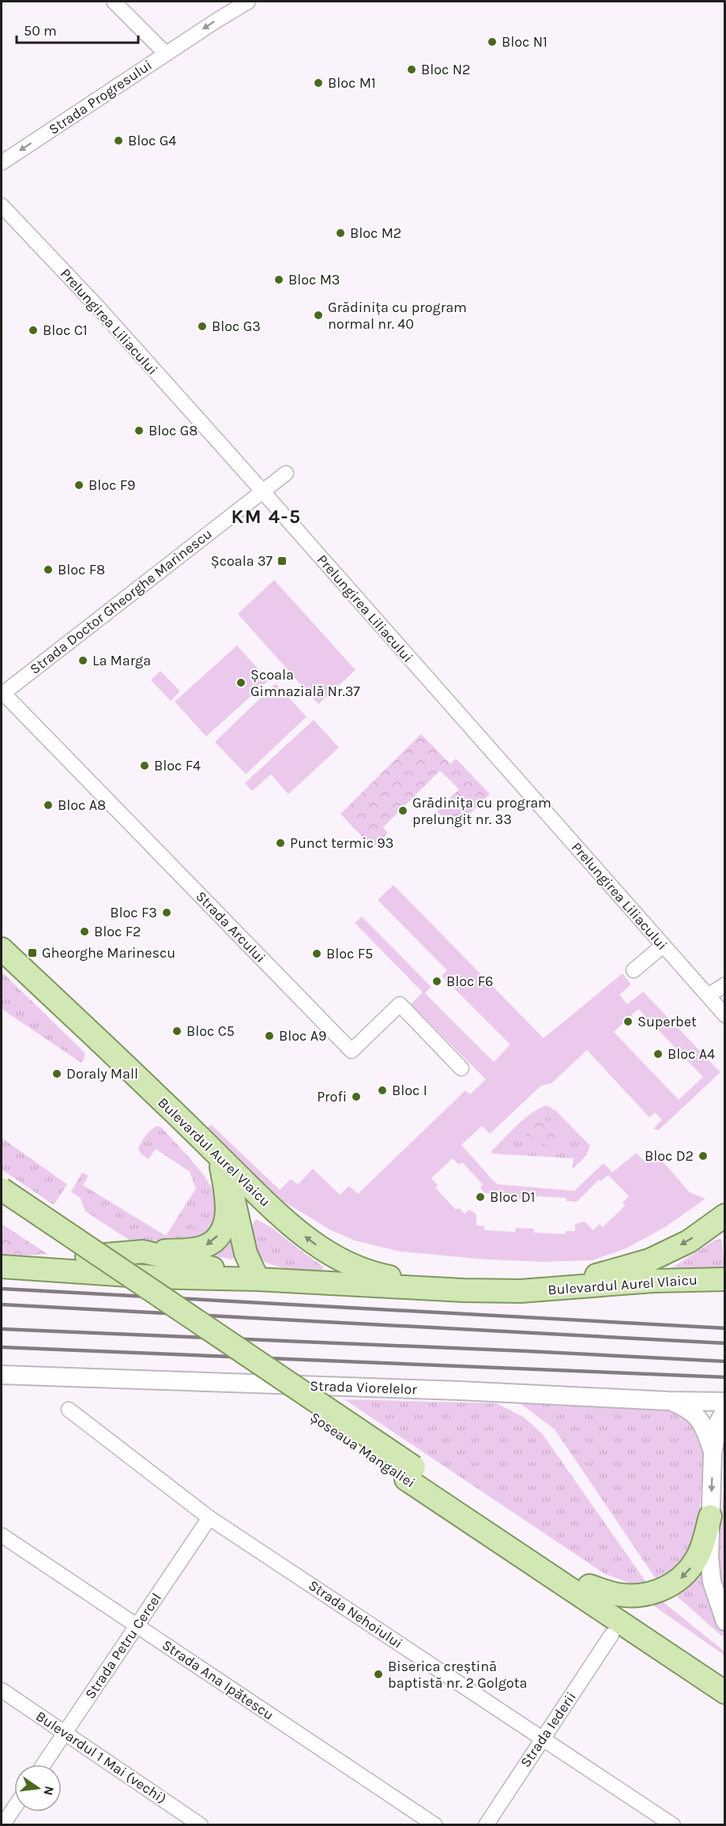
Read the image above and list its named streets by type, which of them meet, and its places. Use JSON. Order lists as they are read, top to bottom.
{
  "streets": {
    "main road": ["Bulevardul Aurel Vlaicu", "Șoseaua Mangaliei"],
    "street": [
      "Strada Progresului",
      "Prelungirea Liliacului",
      "Strada Doctor Gheorghe Marinescu",
      "Strada Arcului",
      "Strada Viorelelor",
      "Strada Nehoiului",
      "Strada Petru Cercel",
      "Strada Ana Ipătescu",
      "Strada Iederii",
      "Bulevardul 1 Mai (vechi)"
    ]
  },
  "crossings": [
    ["Prelungirea Liliacului", "Strada Doctor Gheorghe Marinescu"],
    ["Strada Doctor Gheorghe Marinescu", "Strada Arcului"],
    ["Strada Nehoiului", "Strada Petru Cercel"],
    ["Strada Nehoiului", "Strada Iederii"],
    ["Strada Petru Cercel", "Strada Ana Ipătescu"],
    ["Strada Petru Cercel", "Bulevardul 1 Mai (vechi)"]
  ],
  "one_way": ["Strada Progresului"],
  "districts": ["KM 4-5"],
  "places": {
    "other": [
      "Bloc N1",
      "Bloc N2",
      "Bloc M1",
      "Bloc G4",
      "Bloc M2",
      "Bloc M3",
      "Grădinița cu program normal nr. 40",
      "Bloc G3",
      "Bloc C1",
      "Bloc G8",
      "Bloc F9",
      "Bloc F8",
      "La Marga",
      "Școala Gimnazială Nr.37",
      "Bloc F4",
      "Bloc A8",
      "Grădinița cu program prelungit nr. 33",
      "Punct termic 93",
      "Bloc F3",
      "Bloc F2",
      "Bloc F5",
      "Bloc F6",
      "Superbet",
      "Bloc C5",
      "Bloc A9",
      "Bloc A4",
      "Doraly Mall",
      "Bloc I",
      "Profi",
      "Bloc D2",
      "Bloc D1",
      "Biserica creștină baptistă nr. 2 Golgota"
    ],
    "transit": ["Școala 37", "Gheorghe Marinescu"]
  },
  "scale_bar": "50 m",
  "north": "right"
}
